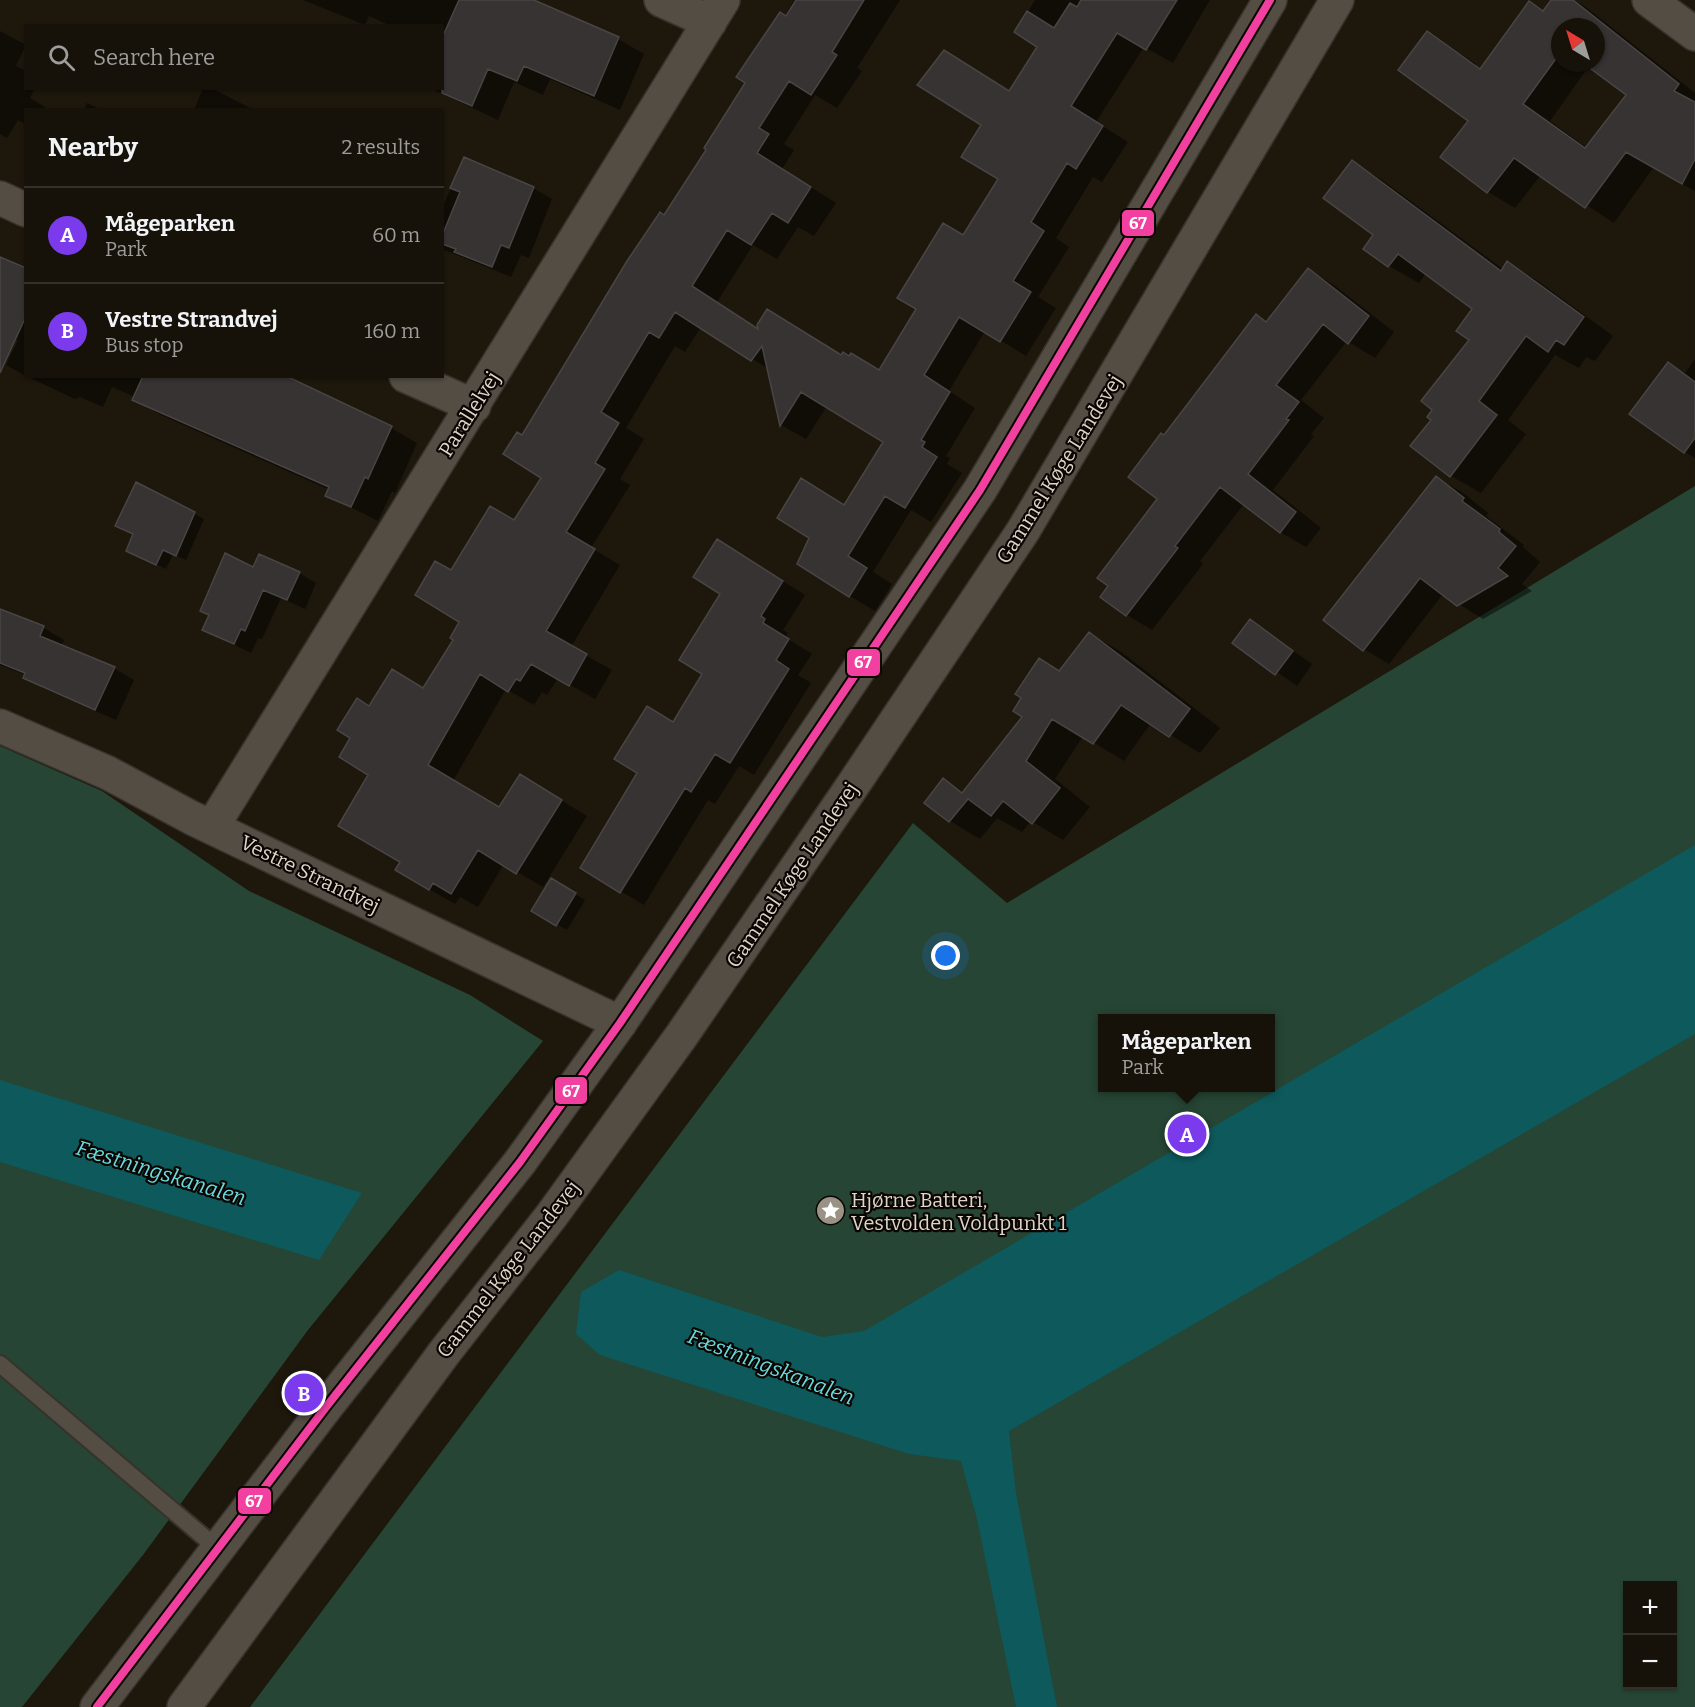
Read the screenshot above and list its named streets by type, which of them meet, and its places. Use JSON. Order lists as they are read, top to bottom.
{
  "streets": {
    "main road": ["Parallelvej", "Gammel Køge Landevej", "Vestre Strandvej"]
  },
  "crossings": [
    ["Parallelvej", "Vestre Strandvej"]
  ],
  "water": ["Fæstningskanalen"],
  "places": {
    "place": ["Hjørne Batteri, Vestvolden Voldpunkt 1"]
  },
  "lines": ["transit line 67"],
  "north": "top left",
  "page": {
    "search": "Search here",
    "heading": ["Nearby", "2 results"],
    "list": [
      {
        "mark": "A",
        "name": "Mågeparken",
        "note": "Park",
        "value": "60 m"
      },
      {
        "mark": "B",
        "name": "Vestre Strandvej",
        "note": "Bus stop",
        "value": "160 m"
      }
    ],
    "popup": ["Mågeparken", "Park"],
    "pins": ["A", "B"],
    "map_buttons": ["+", "−"]
  }
}
